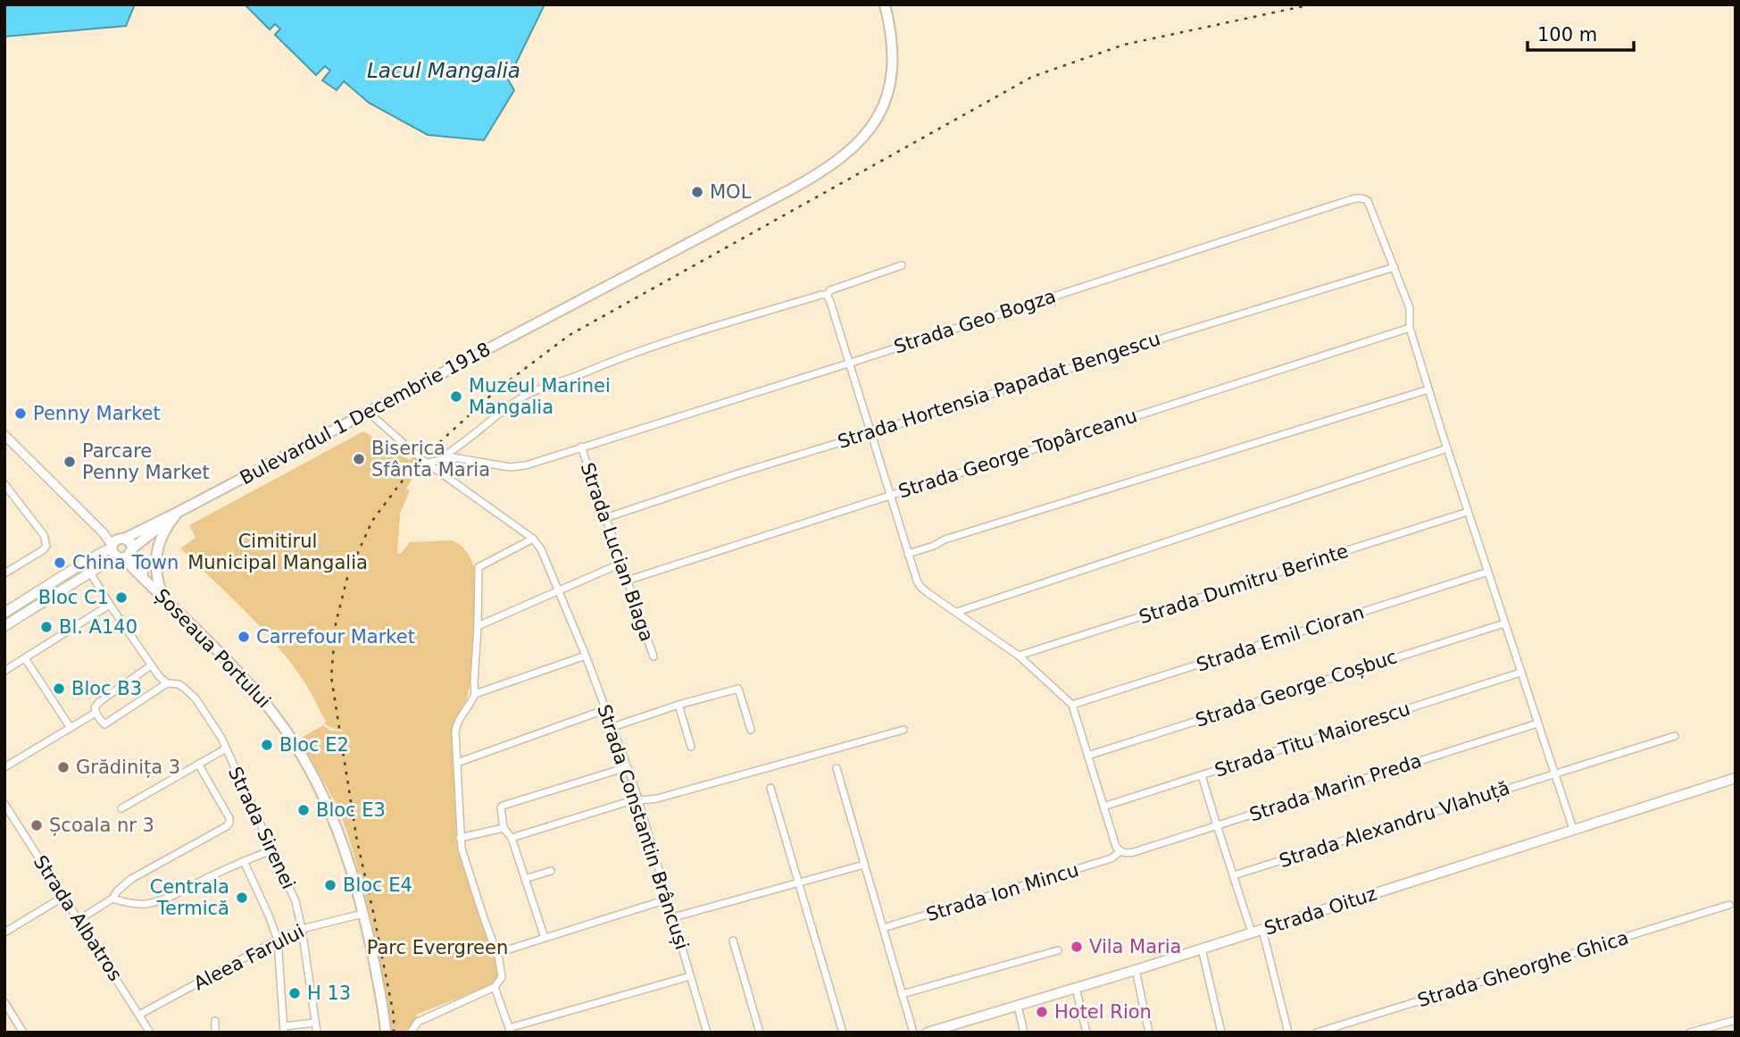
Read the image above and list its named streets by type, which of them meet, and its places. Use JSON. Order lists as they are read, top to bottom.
{
  "streets": {
    "main road": ["Bulevardul 1 Decembrie 1918", "Șoseaua Portului", "Strada Oituz"],
    "street": [
      "Strada Geo Bogza",
      "Strada Hortensia Papadat Bengescu",
      "Strada George Topârceanu",
      "Strada Lucian Blaga",
      "Strada Dumitru Berinte",
      "Strada Emil Cioran",
      "Strada George Coșbuc",
      "Strada Titu Maiorescu",
      "Strada Marin Preda",
      "Strada Alexandru Vlahuță",
      "Strada Constantin Brâncuși",
      "Strada Sirenei",
      "Strada Ion Mincu",
      "Strada Albatros",
      "Aleea Farului",
      "Strada Gheorghe Ghica"
    ]
  },
  "crossings": [
    ["Strada Geo Bogza", "Strada Hortensia Papadat Bengescu"],
    ["Strada Geo Bogza", "Strada Lucian Blaga"],
    ["Strada Hortensia Papadat Bengescu", "Strada Lucian Blaga"],
    ["Bulevardul 1 Decembrie 1918", "Șoseaua Portului"],
    ["Bulevardul 1 Decembrie 1918", "Strada Sirenei"],
    ["Strada George Topârceanu", "Strada Lucian Blaga"],
    ["Șoseaua Portului", "Aleea Farului"],
    ["Strada Marin Preda", "Strada Ion Mincu"],
    ["Strada Sirenei", "Aleea Farului"],
    ["Strada Albatros", "Aleea Farului"]
  ],
  "water": ["Lacul Mangalia"],
  "parks": ["Cimitirul Municipal Mangalia", "Parc Evergreen"],
  "places": [
    "MOL",
    "Muzeul Marinei Mangalia",
    "Penny Market",
    "Biserica Sfânta Maria",
    "Parcare Penny Market",
    "China Town",
    "Bloc C1",
    "Bl. A140",
    "Carrefour Market",
    "Bloc B3",
    "Bloc E2",
    "Grădinița 3",
    "Bloc E3",
    "Școala nr 3",
    "Bloc E4",
    "Centrala Termică",
    "Vila Maria",
    "H 13",
    "Hotel Rion"
  ],
  "scale_bar": "100 m"
}
